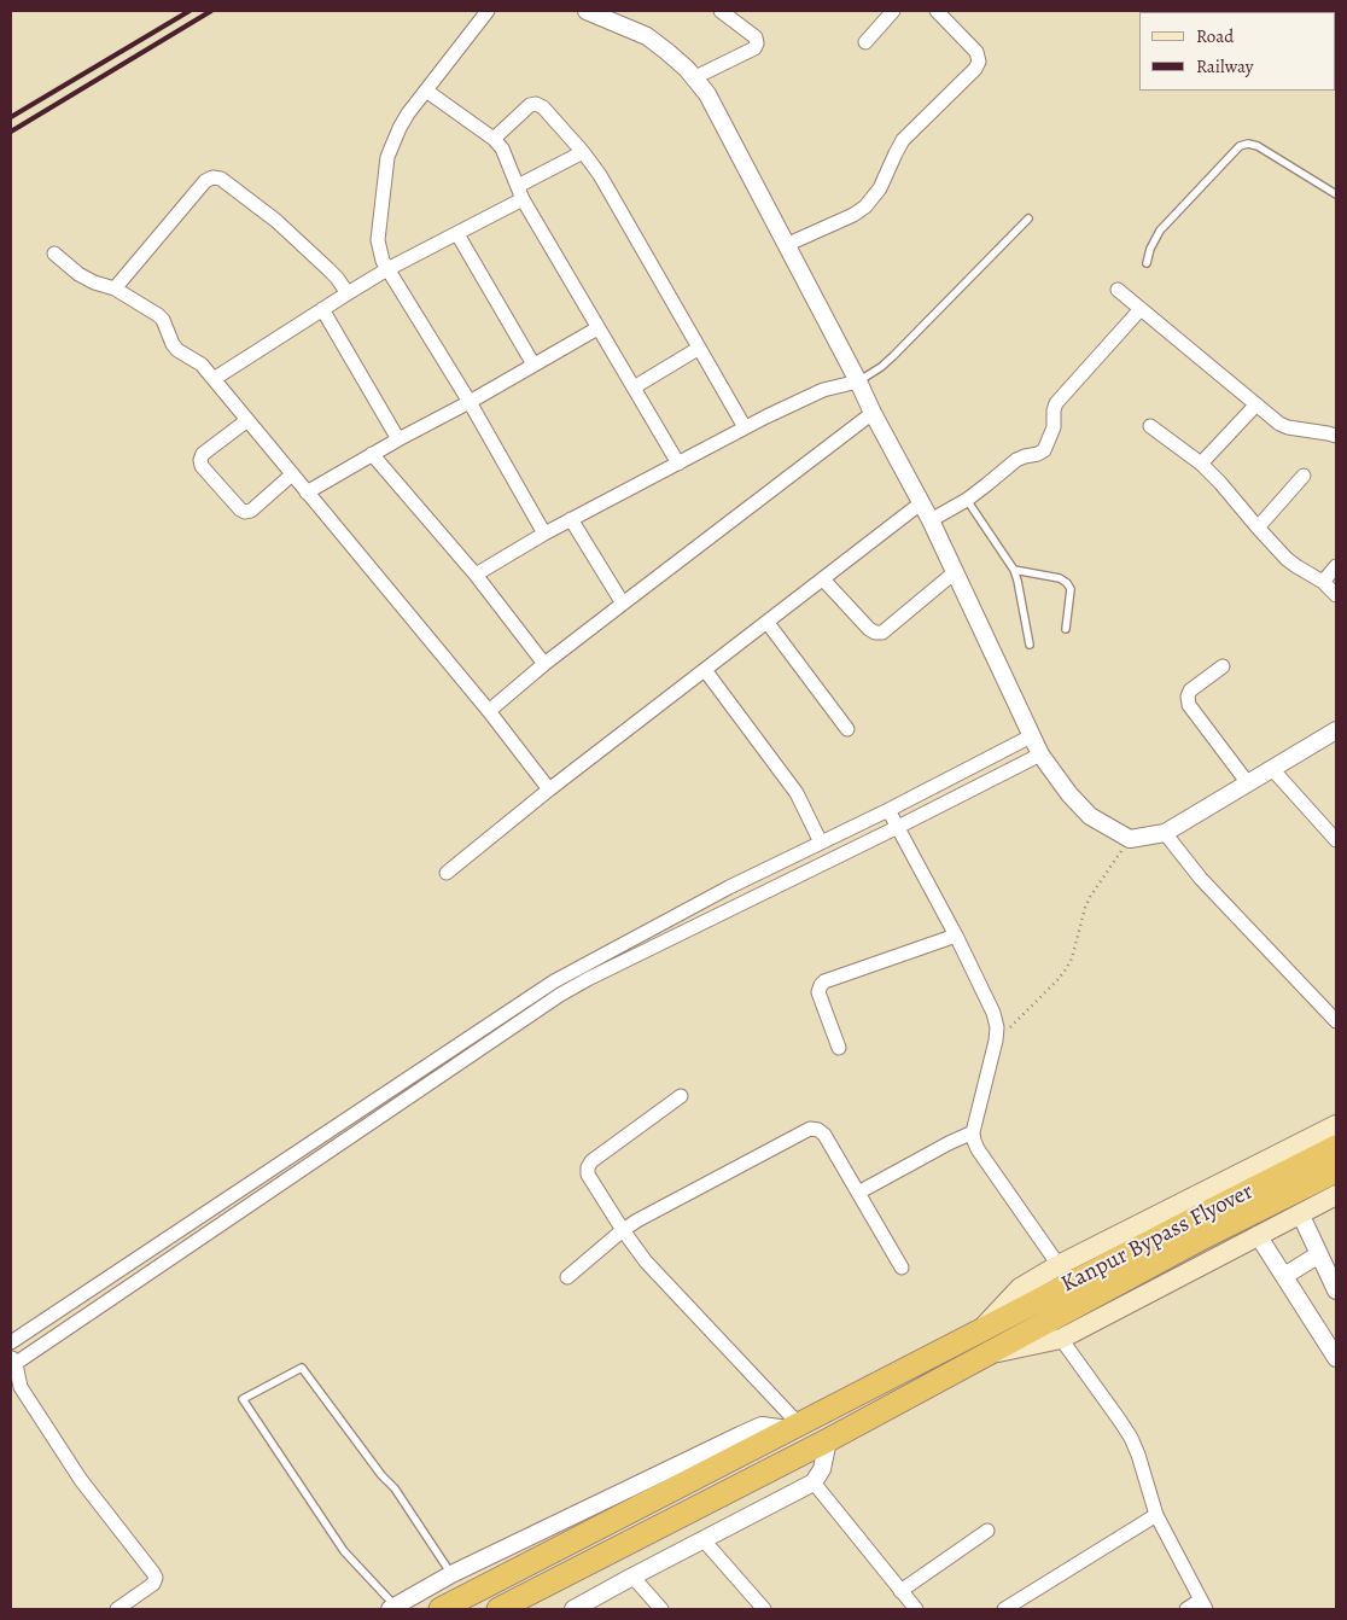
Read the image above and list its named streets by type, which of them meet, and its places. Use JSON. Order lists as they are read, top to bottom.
{
  "streets": {
    "highway": ["Kanpur Bypass Flyover"]
  },
  "legend": ["Road", "Railway"]
}
